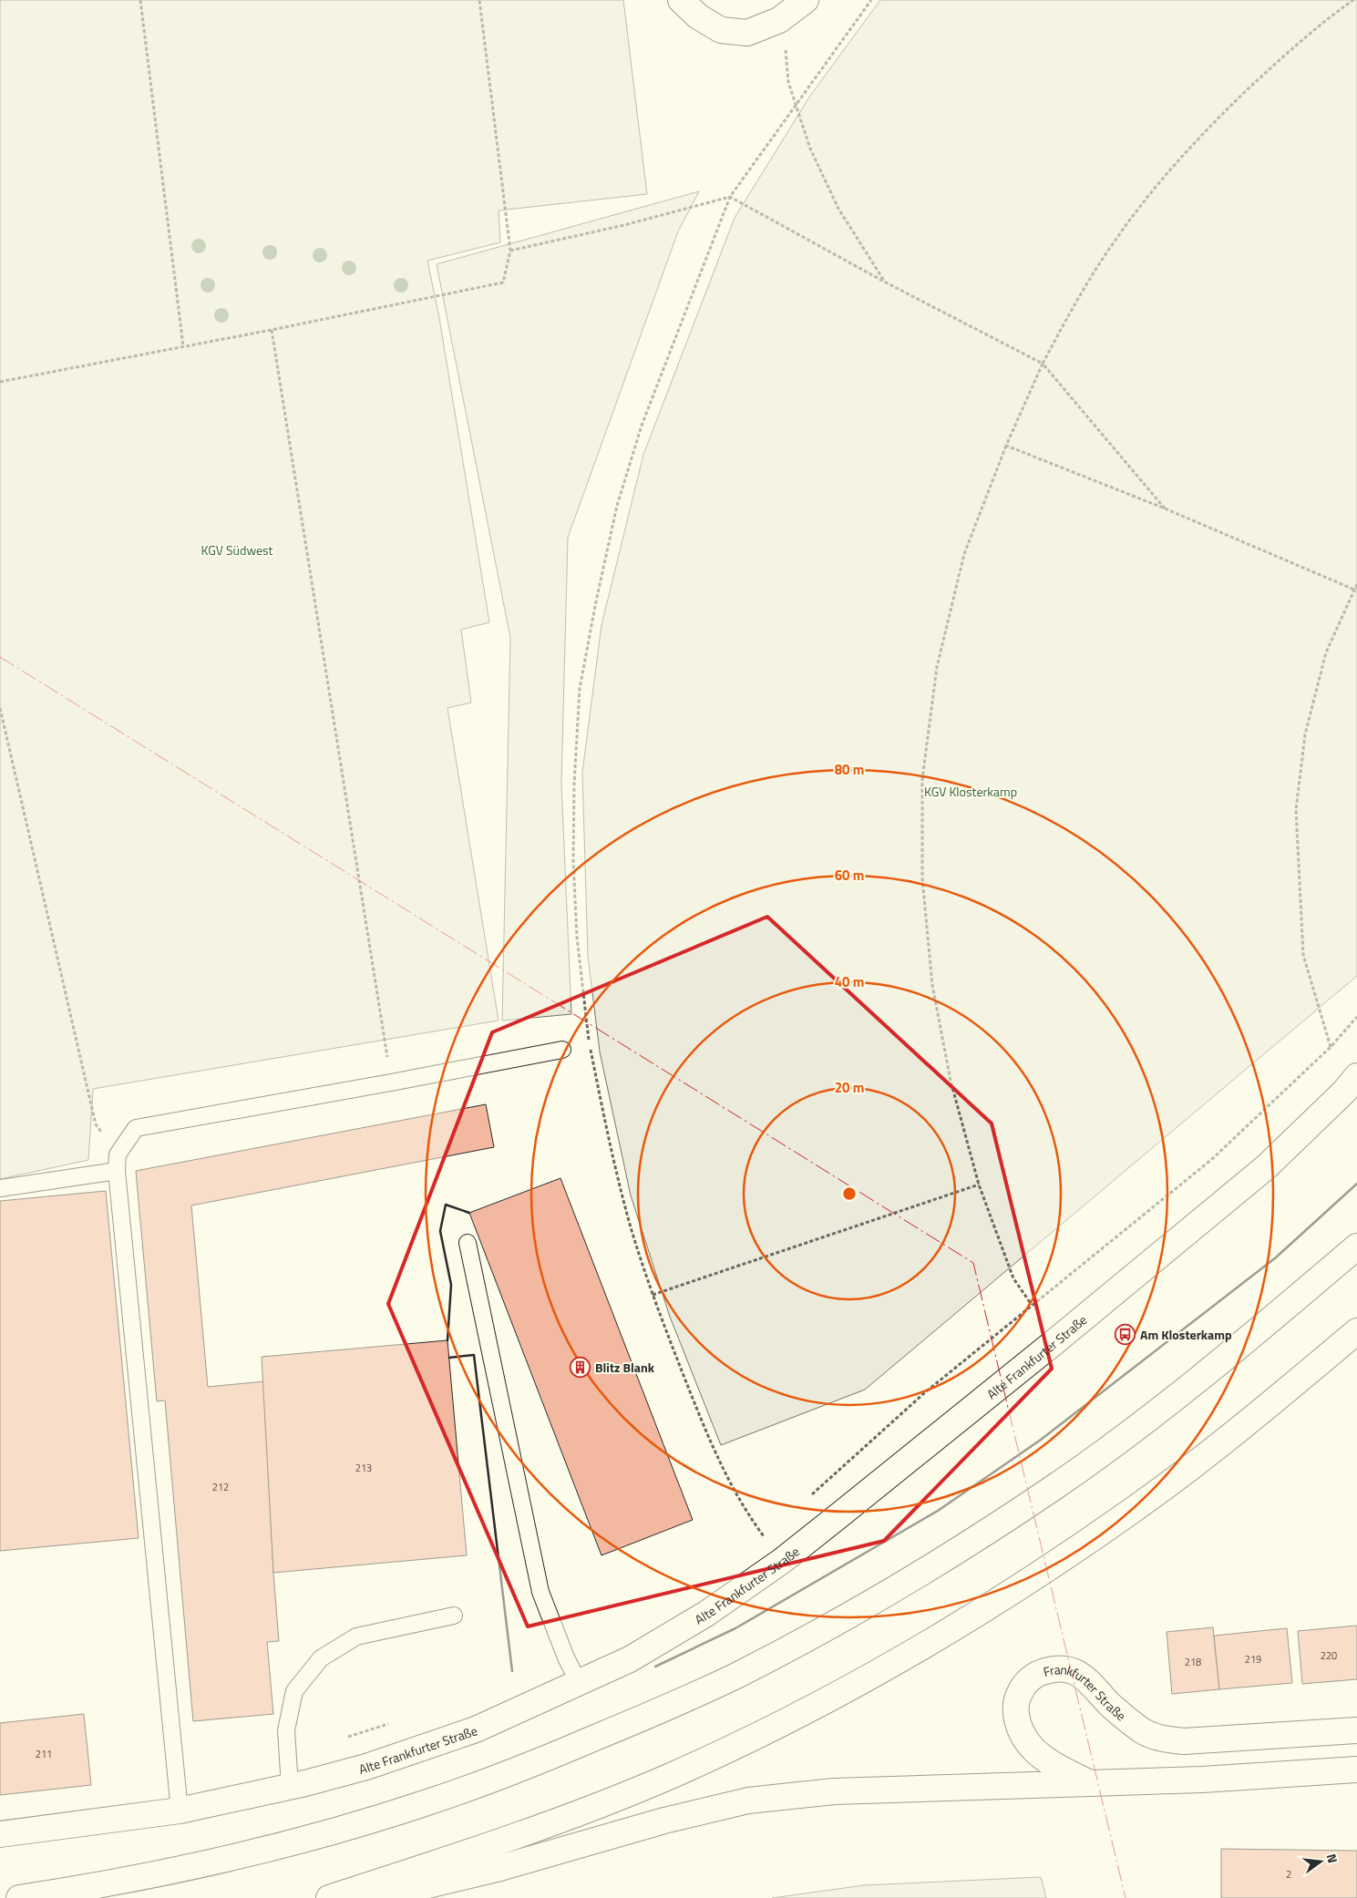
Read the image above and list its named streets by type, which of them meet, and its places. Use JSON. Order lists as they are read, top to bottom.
{
  "streets": {
    "main road": ["Alte Frankfurter Straße", "Frankfurter Straße"]
  },
  "parks": ["KGV Südwest", "KGV Klosterkamp"],
  "places": {
    "bus stop": ["Am Klosterkamp"],
    "building": ["Blitz Blank"]
  },
  "house_numbers": [
    "213",
    "212",
    "220",
    "219",
    "218",
    "211",
    "2"
  ],
  "north": "right",
  "rings": [
    "80 m",
    "60 m",
    "40 m",
    "20 m"
  ]
}
